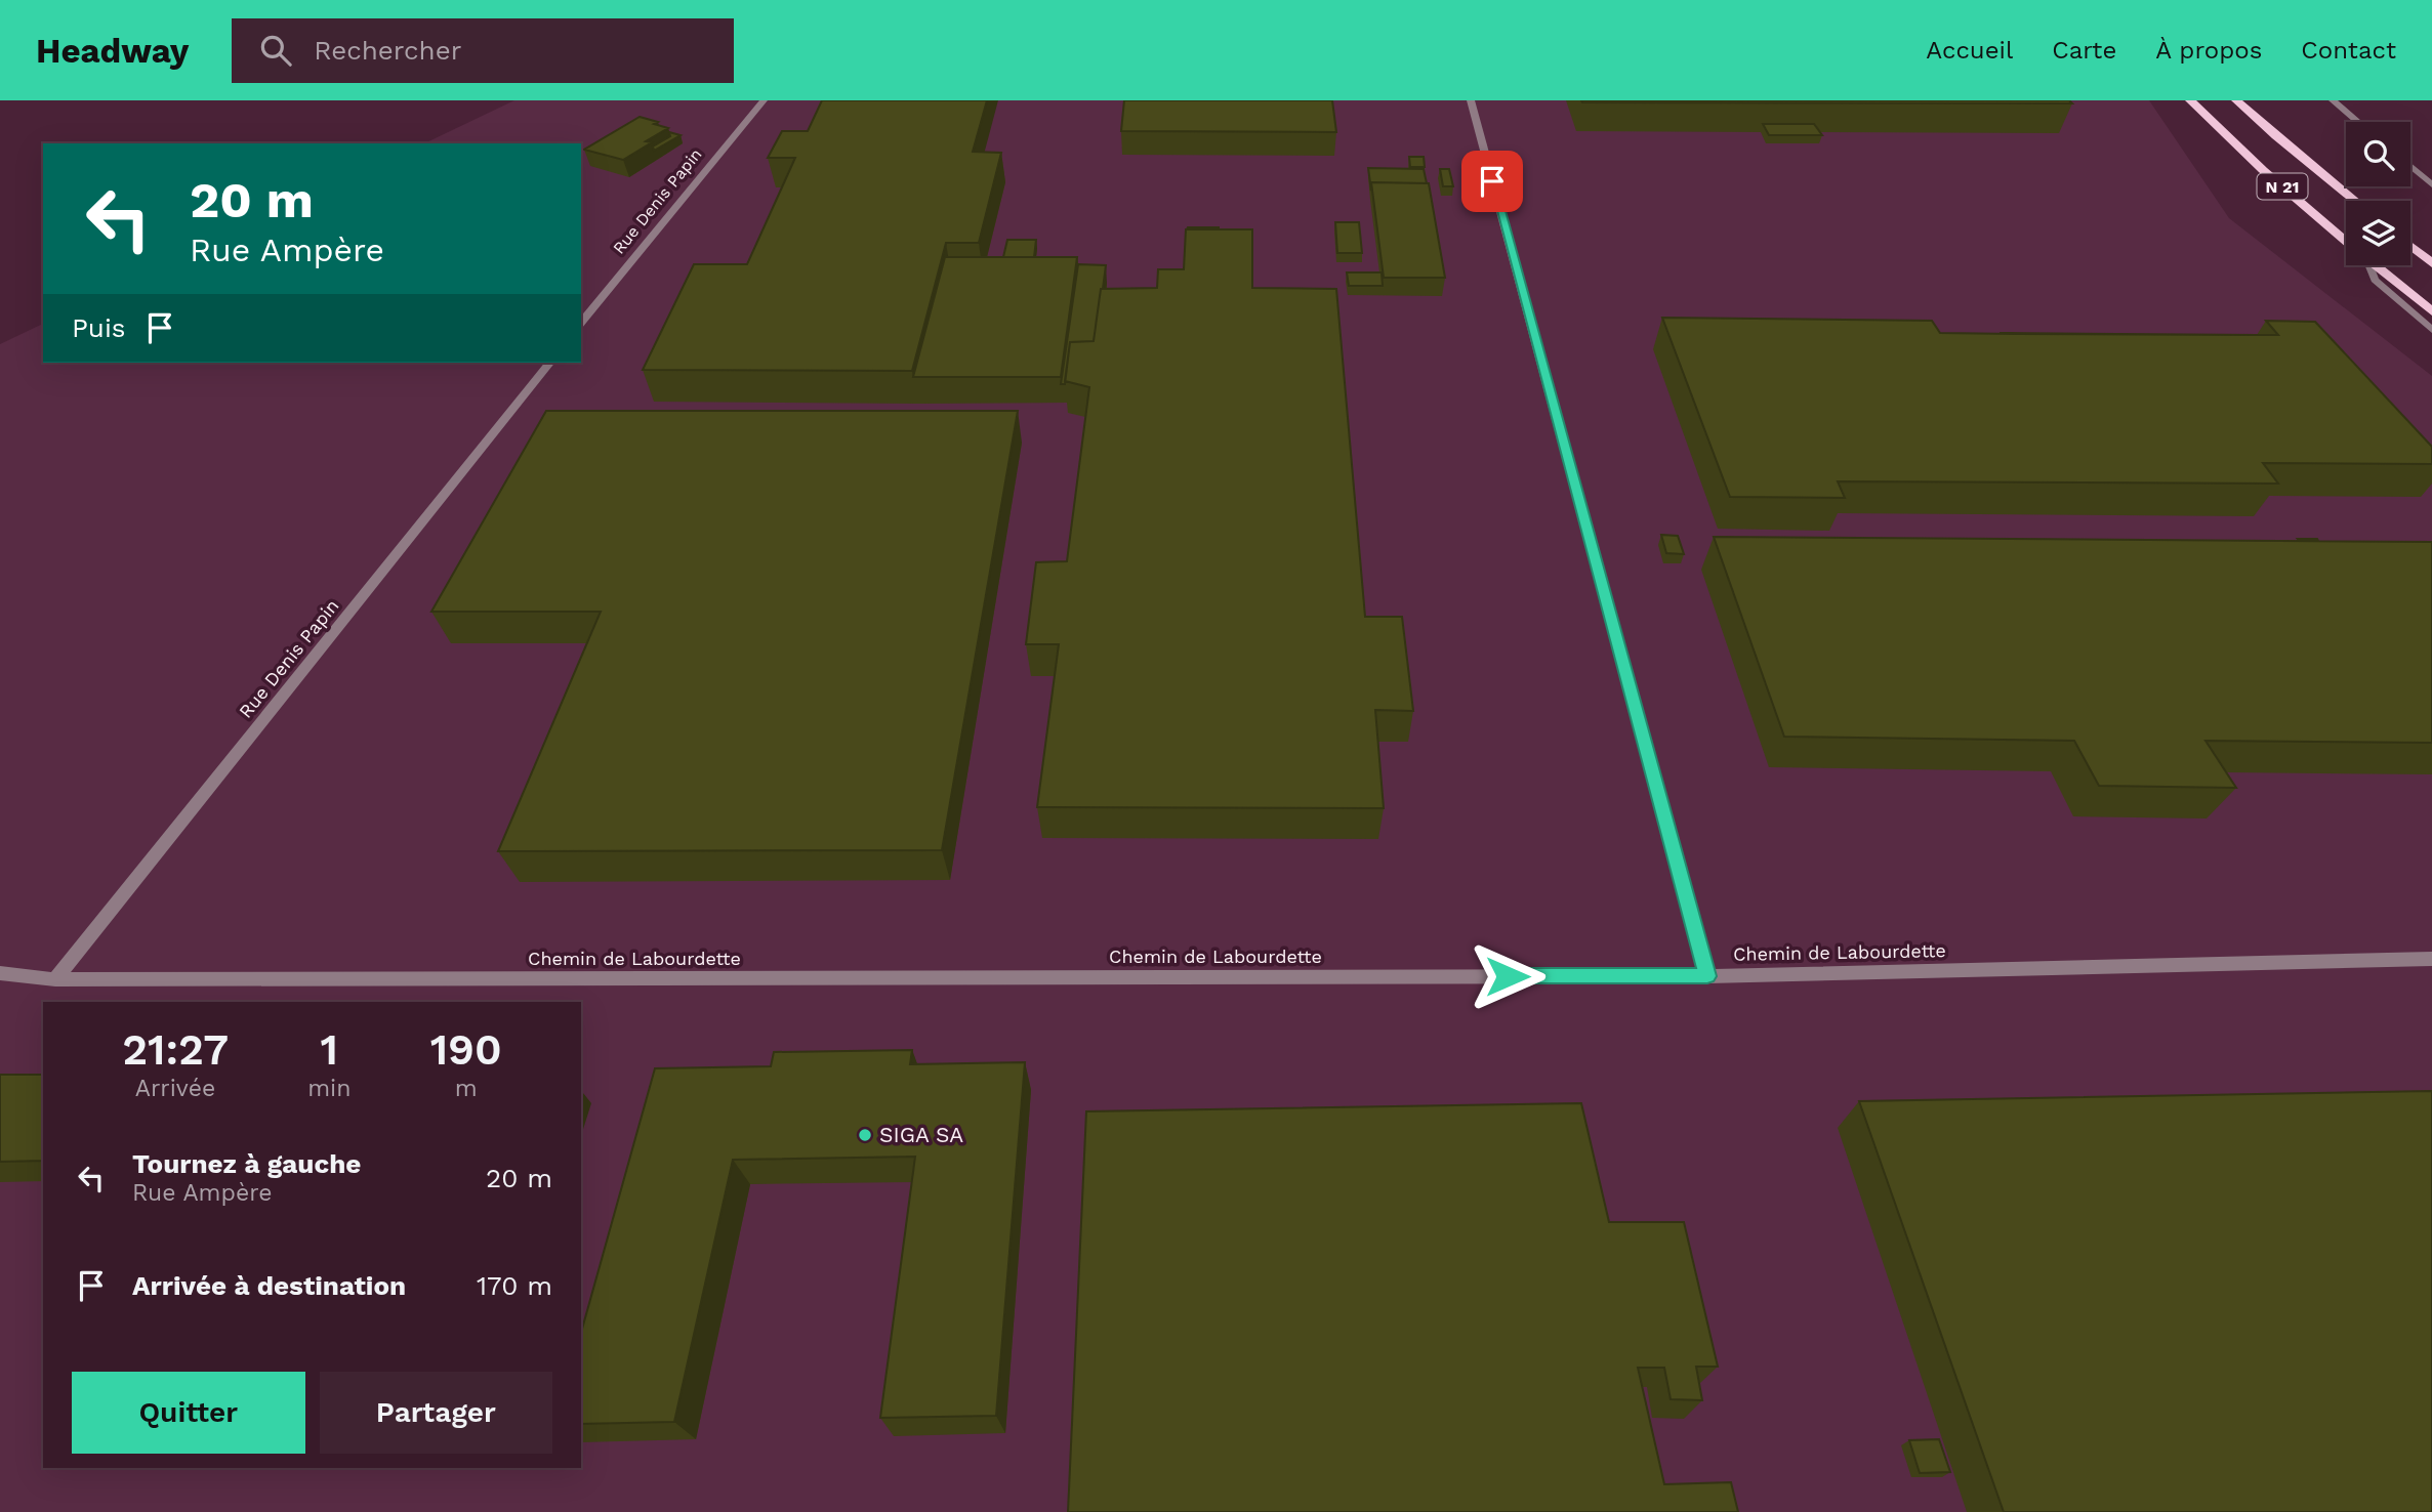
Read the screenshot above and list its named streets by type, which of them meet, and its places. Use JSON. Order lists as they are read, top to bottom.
{
  "streets": {
    "main road": ["N 21"],
    "street": ["Rue Denis Papin", "Chemin de Labourdette"]
  },
  "crossings": [
    ["Rue Denis Papin", "Chemin de Labourdette"]
  ],
  "places": ["SIGA SA"],
  "page": {
    "header": "Headway",
    "search": "Rechercher",
    "nav": [
      "Accueil",
      "Carte",
      "À propos",
      "Contact"
    ],
    "turn": ["20 m", "Rue Ampère"],
    "then": "Puis",
    "eta": [
      "21:27",
      "Arrivée",
      "1",
      "min",
      "190",
      "m"
    ],
    "list": [
      {
        "name": "Tournez à gauche",
        "note": "Rue Ampère",
        "value": "20 m"
      },
      {
        "name": "Arrivée à destination",
        "value": "170 m"
      }
    ],
    "buttons": ["Quitter", "Partager"]
  }
}
